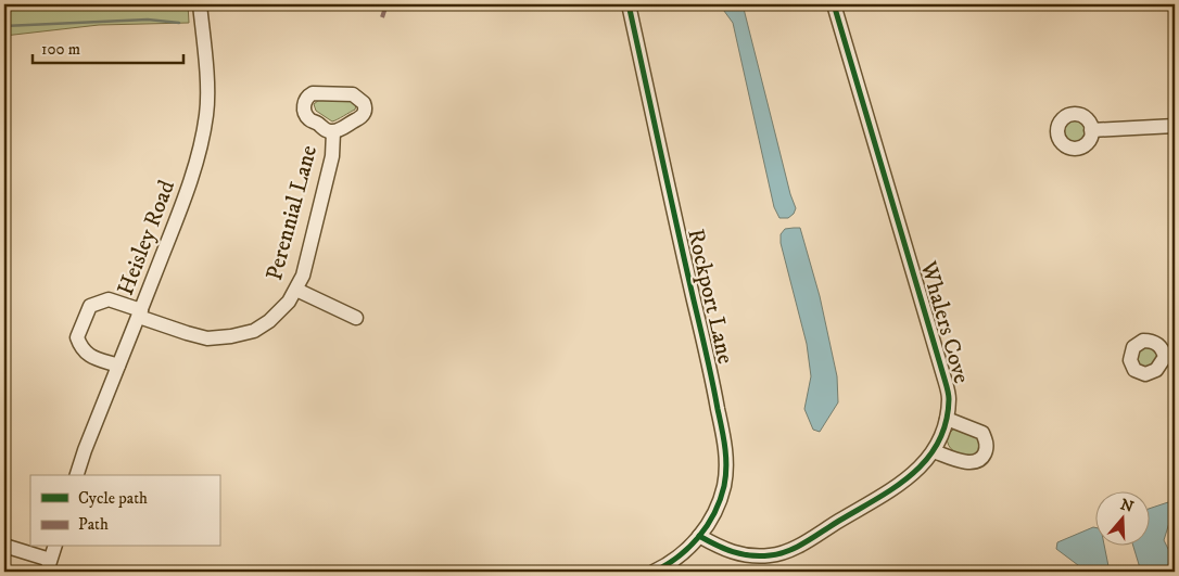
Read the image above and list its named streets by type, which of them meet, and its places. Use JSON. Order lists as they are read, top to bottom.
{
  "streets": {
    "street": [
      "Perennial Lane",
      "Heisley Road",
      "Rockport Lane",
      "Whalers Cove"
    ]
  },
  "crossings": [
    ["Perennial Lane", "Heisley Road"],
    ["Rockport Lane", "Whalers Cove"]
  ],
  "legend": ["Cycle path", "Path"],
  "scale_bar": "100 m",
  "north": "top"
}
